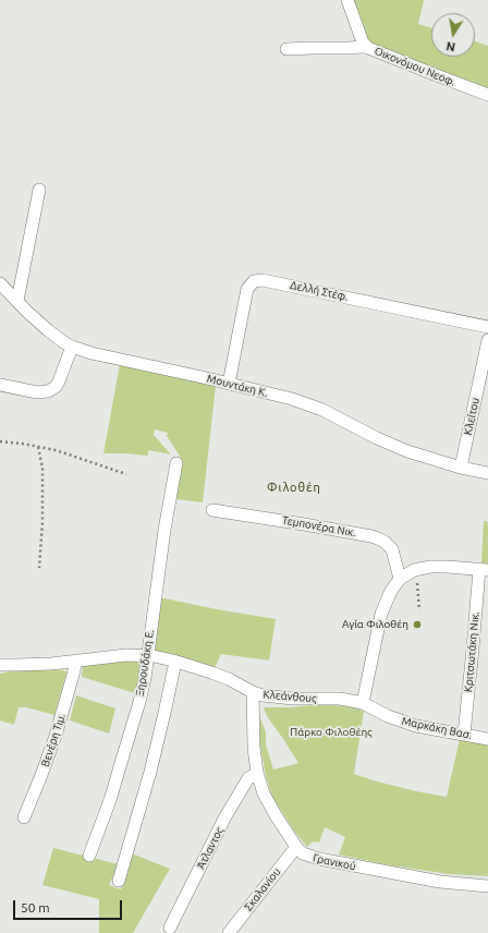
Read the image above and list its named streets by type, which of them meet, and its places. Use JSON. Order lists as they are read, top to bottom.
{
  "streets": {
    "street": [
      "Οικονόμου Νεοφ.",
      "Δελλή Στέφ.",
      "Μουντάκη Κ.",
      "Κλείτου",
      "Τεμπονέρα Νικ.",
      "Κριτσωτάκη Νικ.",
      "Ξηρουδάκη Ε.",
      "Κλεάνθους",
      "Μαρκάκη Βασ.",
      "Βενέρη Τιμ.",
      "Άτλαντος",
      "Γρανικού",
      "Σκαλανίου"
    ]
  },
  "crossings": [
    ["Δελλή Στέφ.", "Μουντάκη Κ."],
    ["Μουντάκη Κ.", "Κλείτου"],
    ["Κριτσωτάκη Νικ.", "Μαρκάκη Βασ."],
    ["Ξηρουδάκη Ε.", "Κλεάνθους"],
    ["Κλεάνθους", "Μαρκάκη Βασ."],
    ["Κλεάνθους", "Βενέρη Τιμ."],
    ["Κλεάνθους", "Γρανικού"],
    ["Άτλαντος", "Γρανικού"],
    ["Γρανικού", "Σκαλανίου"]
  ],
  "districts": ["Φιλοθέη"],
  "parks": ["Πάρκο Φιλοθέης"],
  "places": ["Αγία Φιλοθέη"],
  "scale_bar": "50 m",
  "north": "bottom"
}
